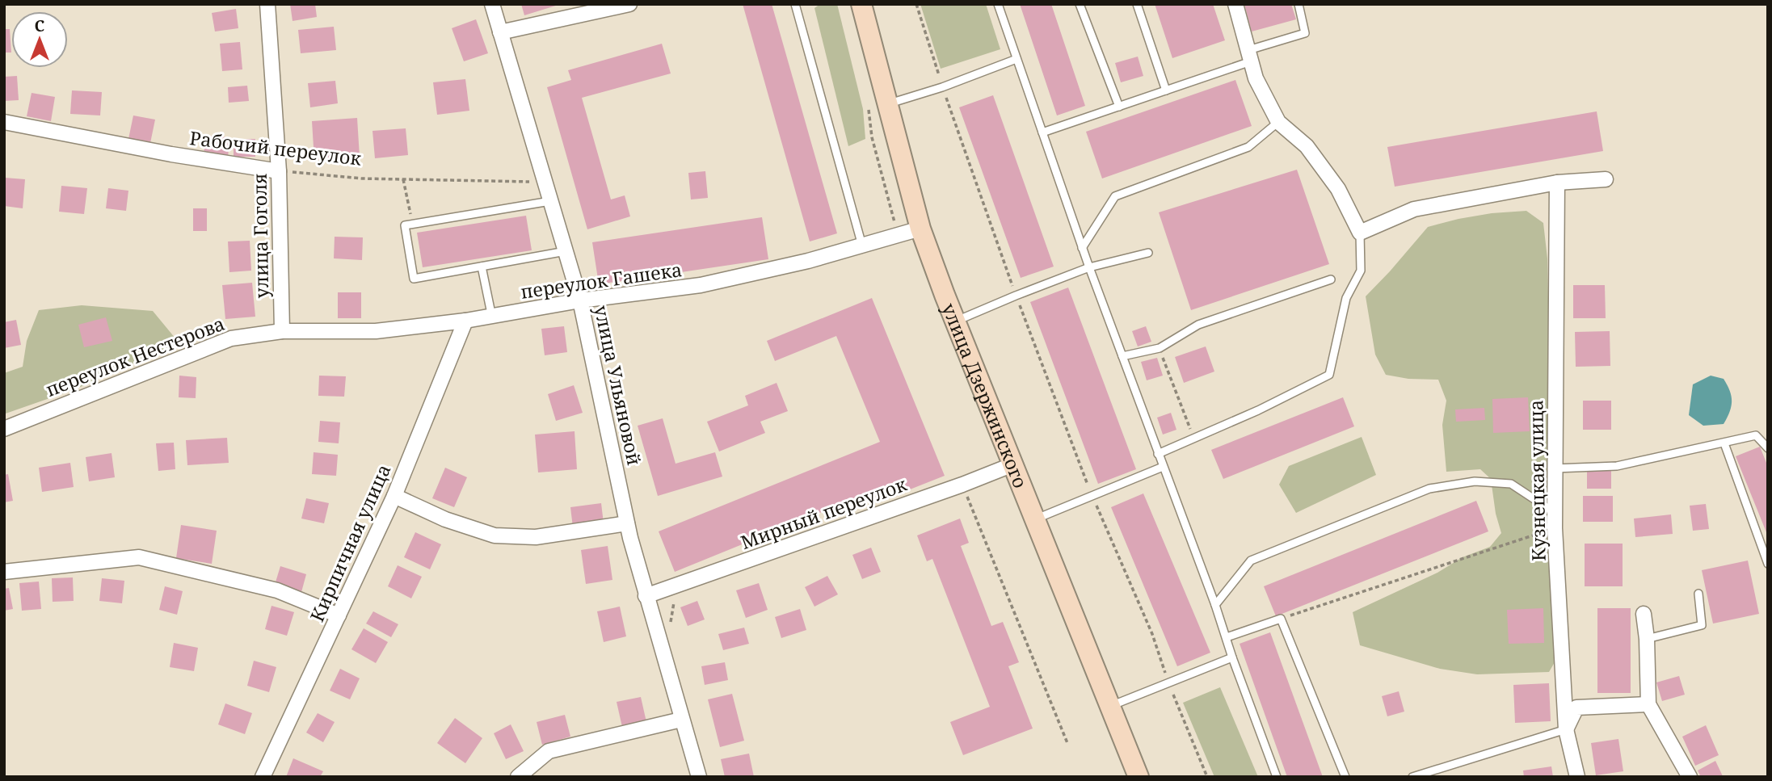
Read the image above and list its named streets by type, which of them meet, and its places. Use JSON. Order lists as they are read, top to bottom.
{
  "streets": {
    "main road": ["улица Дзержинского"],
    "street": [
      "Рабочий переулок",
      "улица Гоголя",
      "переулок Гашека",
      "переулок Нестерова",
      "улица Ульяновой",
      "Кузнецкая улица",
      "Мирный переулок",
      "Кирпичная улица"
    ]
  },
  "crossings": [
    ["Рабочий переулок", "улица Гоголя"],
    ["Рабочий переулок", "улица Ульяновой"],
    ["улица Гоголя", "переулок Гашека"],
    ["улица Гоголя", "переулок Нестерова"],
    ["переулок Гашека", "переулок Нестерова"],
    ["переулок Гашека", "улица Ульяновой"],
    ["переулок Гашека", "улица Дзержинского"],
    ["переулок Гашека", "Кирпичная улица"],
    ["улица Ульяновой", "Мирный переулок"],
    ["улица Дзержинского", "Мирный переулок"]
  ],
  "north": "top"
}
